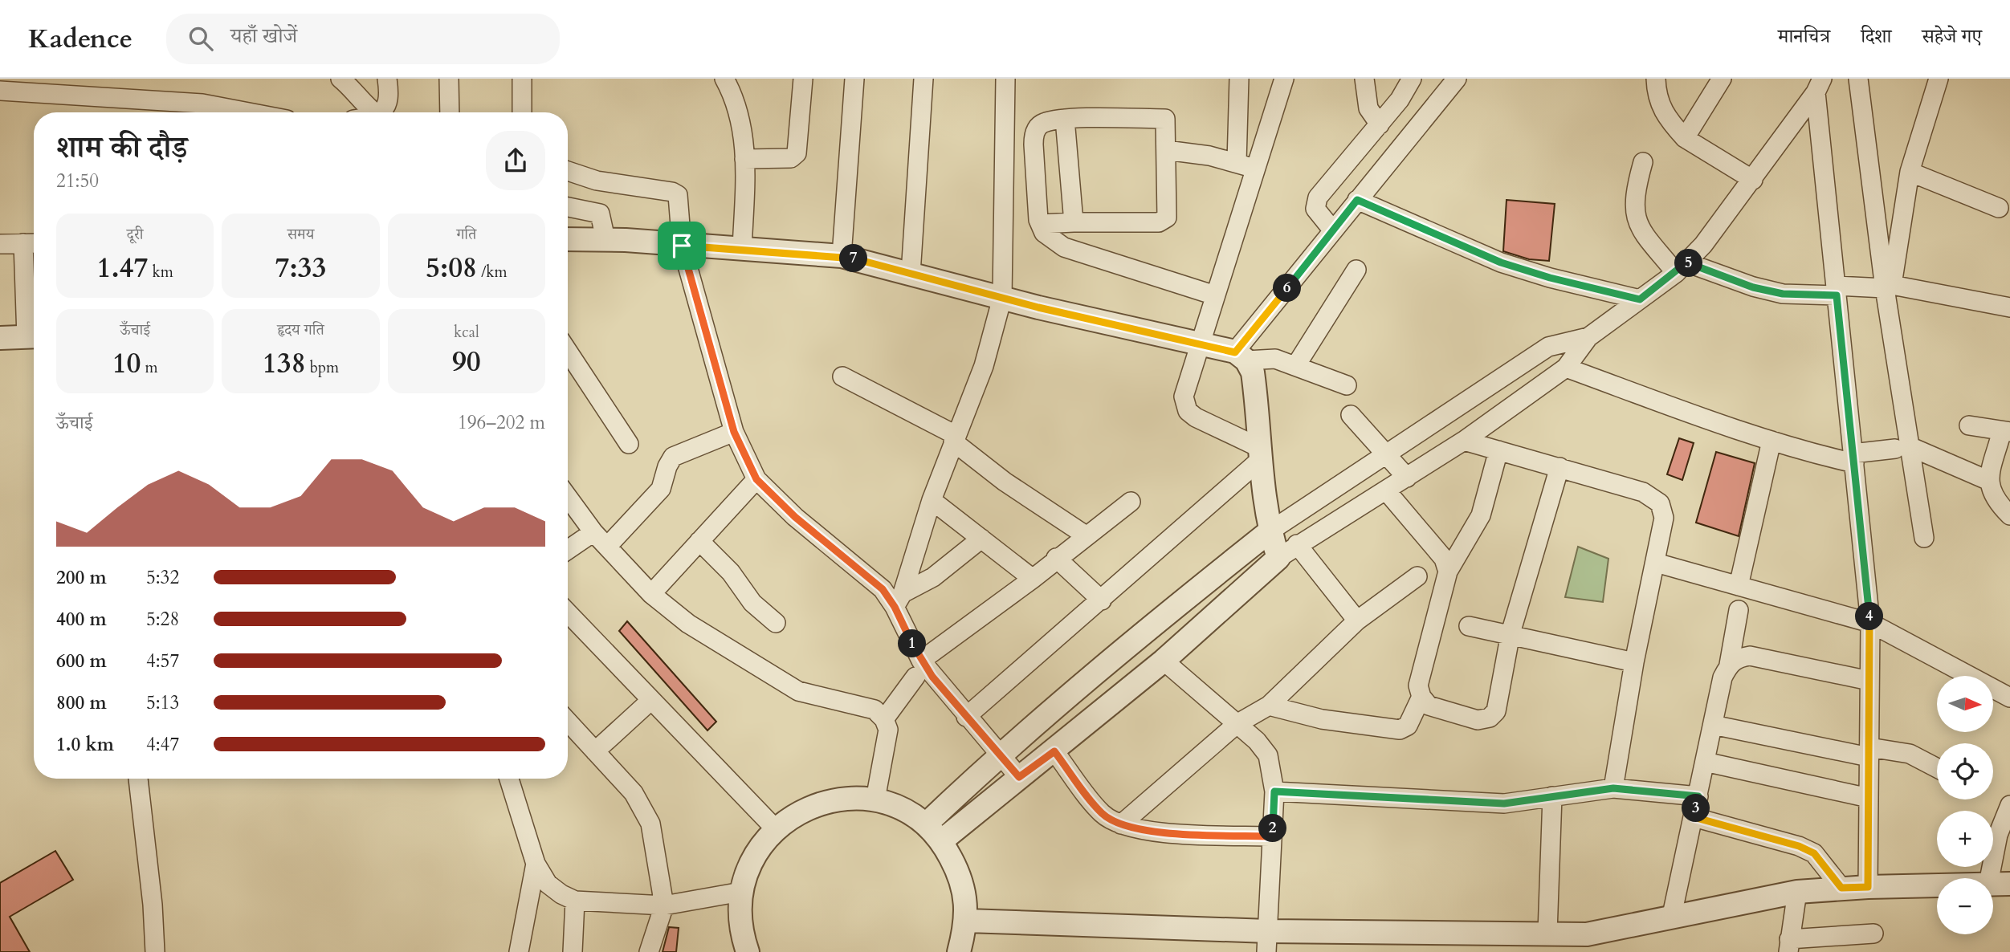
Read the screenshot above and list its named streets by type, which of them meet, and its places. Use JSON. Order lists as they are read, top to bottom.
{
  "north": "right",
  "page": {
    "header": "Kadence",
    "search": "यहाँ खोजें",
    "nav": ["मानचित्र", "दिशा", "सहेजे गए"],
    "heading": ["शाम की दौड़", "21:50"],
    "stats": [
      ["दूरी", "1.47 km"],
      ["समय", "7:33"],
      ["गति", "5:08 /km"],
      ["ऊँचाई", "10 m"],
      ["हृदय गति", "138 bpm"],
      ["kcal", "90"]
    ],
    "pins": [
      "7",
      "5",
      "6",
      "4",
      "1",
      "3",
      "2"
    ],
    "chart": ["ऊँचाई", "196–202 m"],
    "list": [
      {
        "name": "200 m",
        "note": "5:32"
      },
      {
        "name": "400 m",
        "note": "5:28"
      },
      {
        "name": "600 m",
        "note": "4:57"
      },
      {
        "name": "800 m",
        "note": "5:13"
      },
      {
        "name": "1.0 km",
        "note": "4:47"
      }
    ],
    "map_buttons": ["+", "−"]
  }
}
